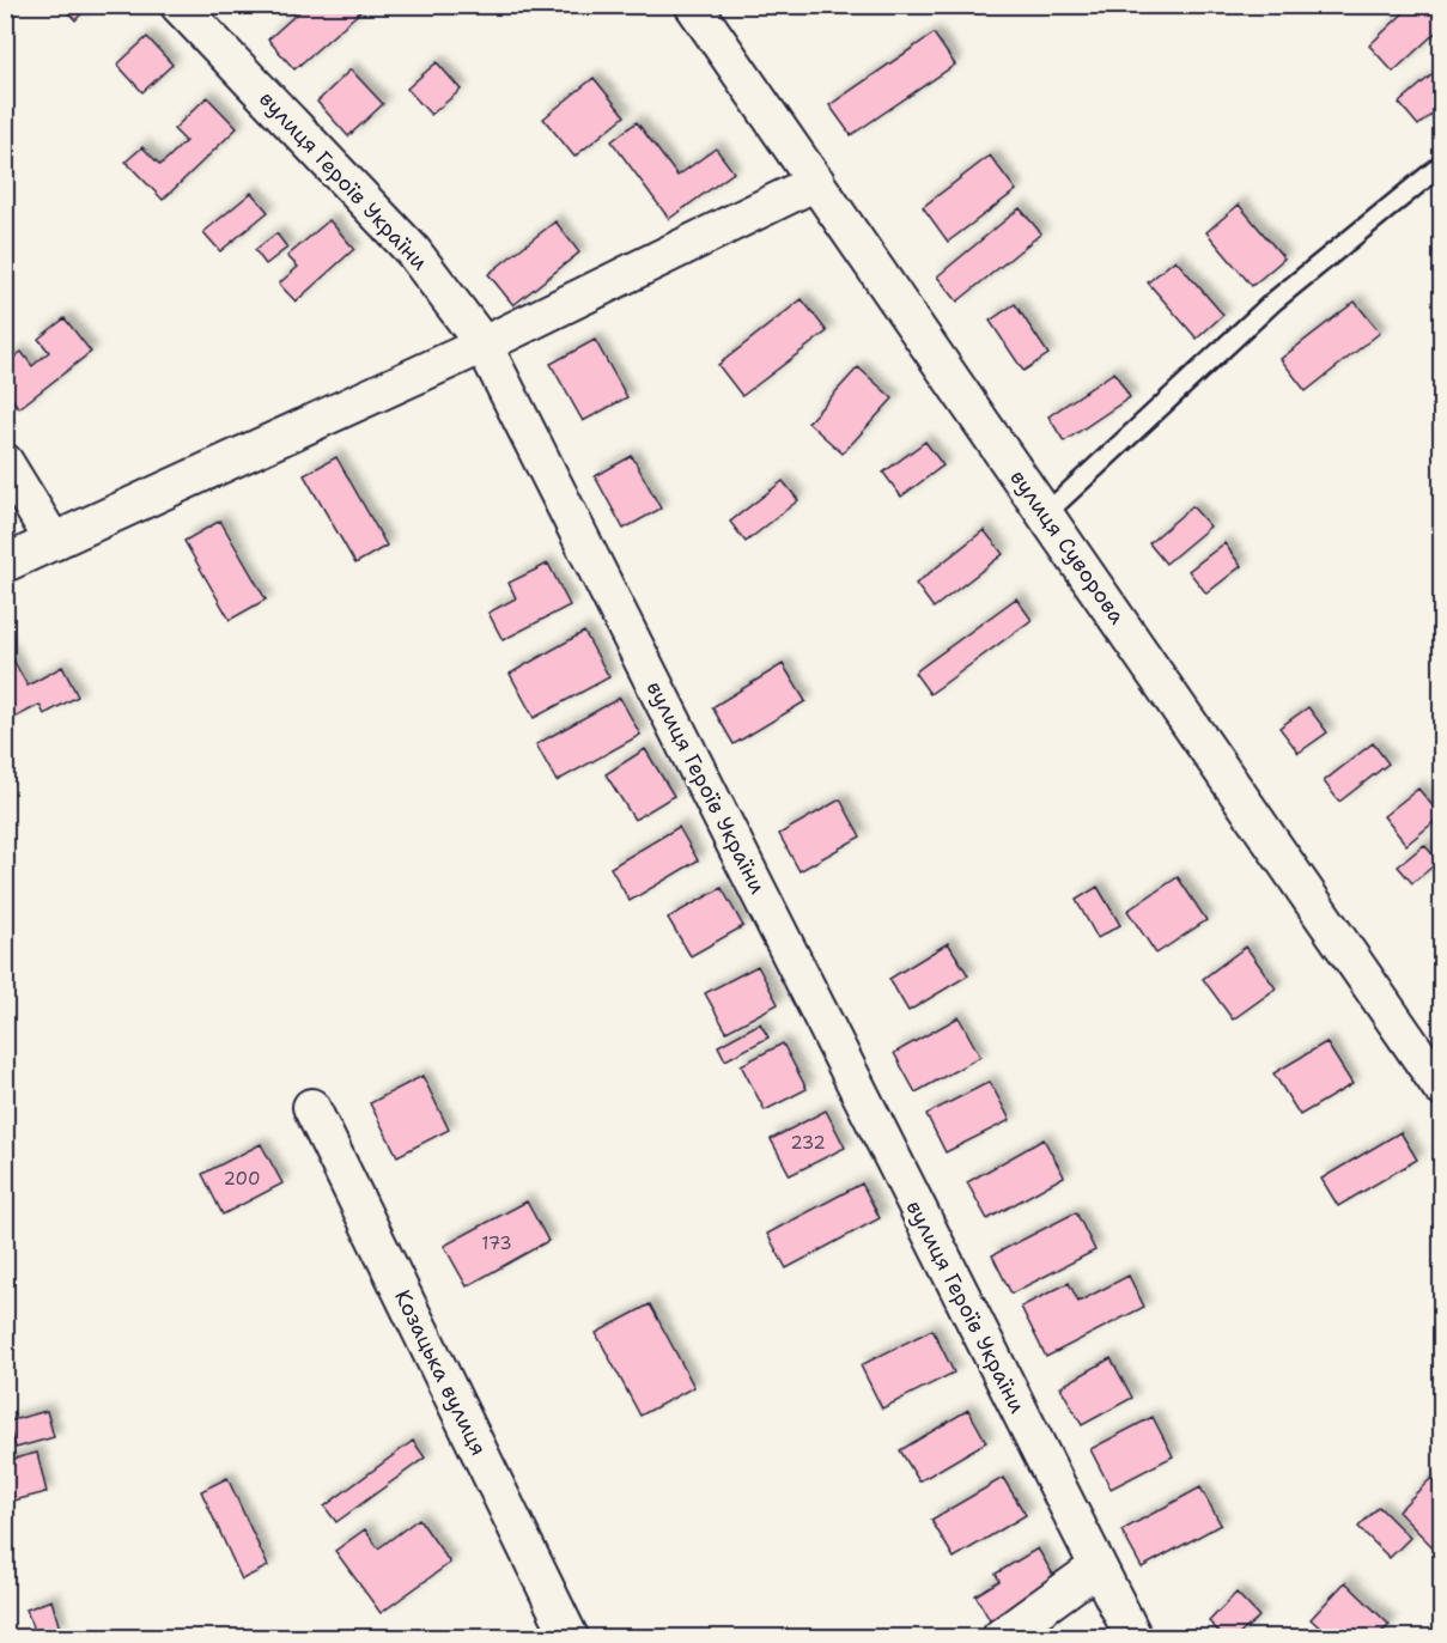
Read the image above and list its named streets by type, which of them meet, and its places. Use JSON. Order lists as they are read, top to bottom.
{
  "streets": {
    "street": ["вулиця Героїв України", "вулиця Суворова", "Козацька вулиця"]
  },
  "house_numbers": ["232", "200", "173"]
}
